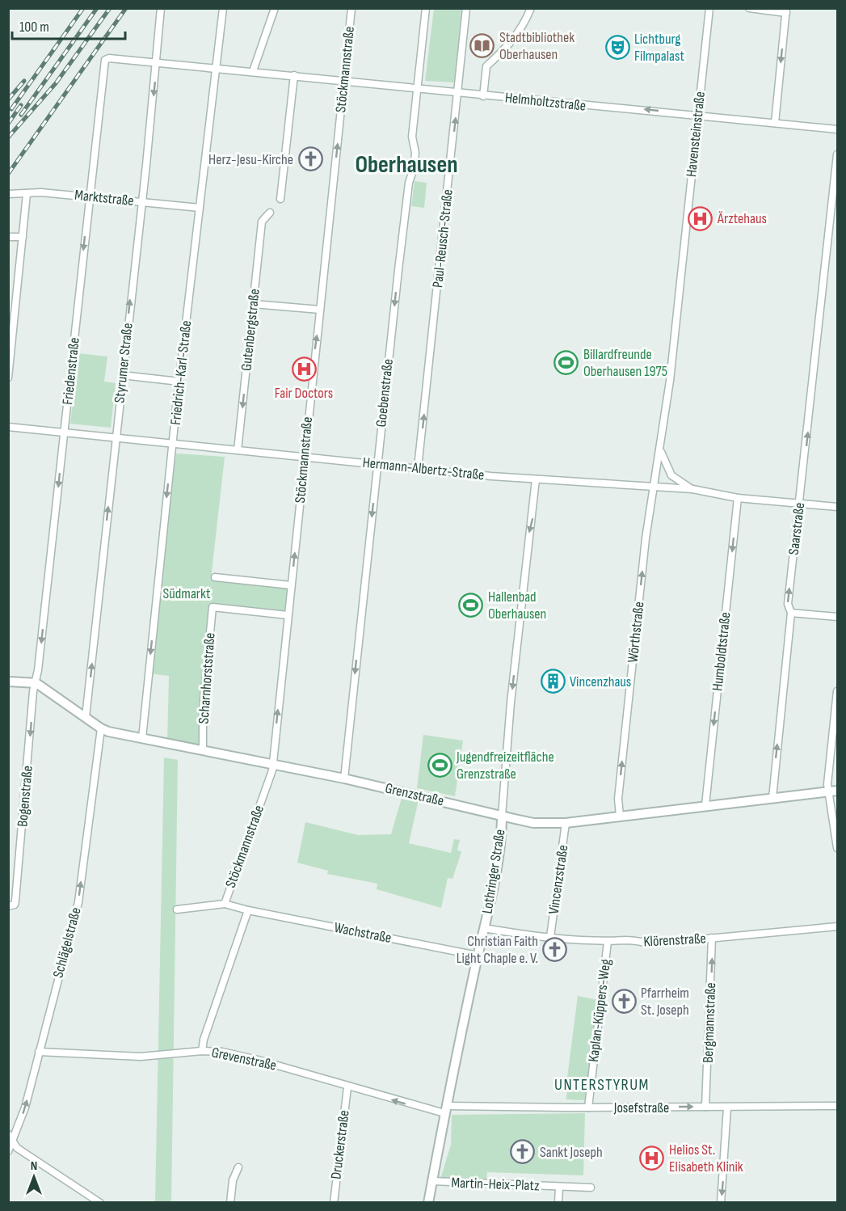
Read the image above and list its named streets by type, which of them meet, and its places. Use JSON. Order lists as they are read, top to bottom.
{
  "streets": {
    "street": [
      "Stöckmannstraße",
      "Helmholtzstraße",
      "Havensteinstraße",
      "Marktstraße",
      "Paul-Reusch-Straße",
      "Gutenbergstraße",
      "Styrumer Straße",
      "Friedenstraße",
      "Friedrich-Karl-Straße",
      "Goebenstraße",
      "Hermann-Albertz-Straße",
      "Saarstraße",
      "Wörthstraße",
      "Humboldtstraße",
      "Scharnhorststraße",
      "Grenzstraße",
      "Bogenstraße",
      "Lothringer Straße",
      "Vincenzstraße",
      "Wachstraße",
      "Klörenstraße",
      "Schlägelstraße",
      "Kaplan-Küppers-Weg",
      "Bergmannstraße",
      "Grevenstraße",
      "Josefstraße",
      "Druckerstraße",
      "Martin-Heix-Platz"
    ]
  },
  "crossings": [
    ["Stöckmannstraße", "Helmholtzstraße"],
    ["Stöckmannstraße", "Hermann-Albertz-Straße"],
    ["Stöckmannstraße", "Scharnhorststraße"],
    ["Stöckmannstraße", "Grenzstraße"],
    ["Stöckmannstraße", "Wachstraße"],
    ["Helmholtzstraße", "Havensteinstraße"],
    ["Helmholtzstraße", "Paul-Reusch-Straße"],
    ["Helmholtzstraße", "Styrumer Straße"],
    ["Helmholtzstraße", "Friedenstraße"],
    ["Helmholtzstraße", "Friedrich-Karl-Straße"],
    ["Helmholtzstraße", "Goebenstraße"],
    ["Havensteinstraße", "Wörthstraße"],
    ["Marktstraße", "Styrumer Straße"],
    ["Marktstraße", "Friedenstraße"],
    ["Marktstraße", "Friedrich-Karl-Straße"],
    ["Paul-Reusch-Straße", "Hermann-Albertz-Straße"],
    ["Gutenbergstraße", "Hermann-Albertz-Straße"],
    ["Styrumer Straße", "Hermann-Albertz-Straße"],
    ["Styrumer Straße", "Grenzstraße"],
    ["Friedenstraße", "Hermann-Albertz-Straße"],
    ["Friedenstraße", "Grenzstraße"],
    ["Friedenstraße", "Bogenstraße"],
    ["Friedrich-Karl-Straße", "Hermann-Albertz-Straße"],
    ["Friedrich-Karl-Straße", "Grenzstraße"],
    ["Goebenstraße", "Hermann-Albertz-Straße"],
    ["Goebenstraße", "Grenzstraße"],
    ["Hermann-Albertz-Straße", "Saarstraße"],
    ["Hermann-Albertz-Straße", "Wörthstraße"],
    ["Hermann-Albertz-Straße", "Humboldtstraße"],
    ["Hermann-Albertz-Straße", "Lothringer Straße"],
    ["Saarstraße", "Grenzstraße"],
    ["Wörthstraße", "Grenzstraße"],
    ["Humboldtstraße", "Grenzstraße"],
    ["Scharnhorststraße", "Grenzstraße"],
    ["Grenzstraße", "Bogenstraße"],
    ["Grenzstraße", "Lothringer Straße"],
    ["Grenzstraße", "Vincenzstraße"],
    ["Grenzstraße", "Schlägelstraße"],
    ["Lothringer Straße", "Wachstraße"],
    ["Lothringer Straße", "Klörenstraße"],
    ["Lothringer Straße", "Grevenstraße"],
    ["Lothringer Straße", "Josefstraße"],
    ["Lothringer Straße", "Martin-Heix-Platz"],
    ["Vincenzstraße", "Klörenstraße"],
    ["Klörenstraße", "Kaplan-Küppers-Weg"],
    ["Klörenstraße", "Bergmannstraße"],
    ["Schlägelstraße", "Grevenstraße"],
    ["Kaplan-Küppers-Weg", "Josefstraße"],
    ["Bergmannstraße", "Josefstraße"],
    ["Grevenstraße", "Josefstraße"],
    ["Grevenstraße", "Druckerstraße"]
  ],
  "one_way": [
    "Stöckmannstraße",
    "Paul-Reusch-Straße",
    "Gutenbergstraße",
    "Friedenstraße",
    "Friedrich-Karl-Straße",
    "Goebenstraße",
    "Saarstraße",
    "Wörthstraße",
    "Humboldtstraße",
    "Bogenstraße",
    "Lothringer Straße",
    "Schlägelstraße",
    "Bergmannstraße"
  ],
  "districts": ["Oberhausen", "UNTERSTYRUM"],
  "parks": ["Südmarkt"],
  "places": {
    "library": ["Stadtbibliothek Oberhausen"],
    "theatre": ["Lichtburg Filmpalast"],
    "church": [
      "Herz-Jesu-Kirche",
      "Christian Faith Light Chaple e. V.",
      "Pfarrheim St. Joseph",
      "Sankt Joseph"
    ],
    "hospital": ["Ärztehaus", "Fair Doctors", "Helios St. Elisabeth Klinik"],
    "sports": ["Billardfreunde Oberhausen 1975", "Hallenbad Oberhausen", "Jugendfreizeitfläche Grenzstraße"],
    "building": ["Vincenzhaus"]
  },
  "scale_bar": "100 m",
  "north": "top"
}
